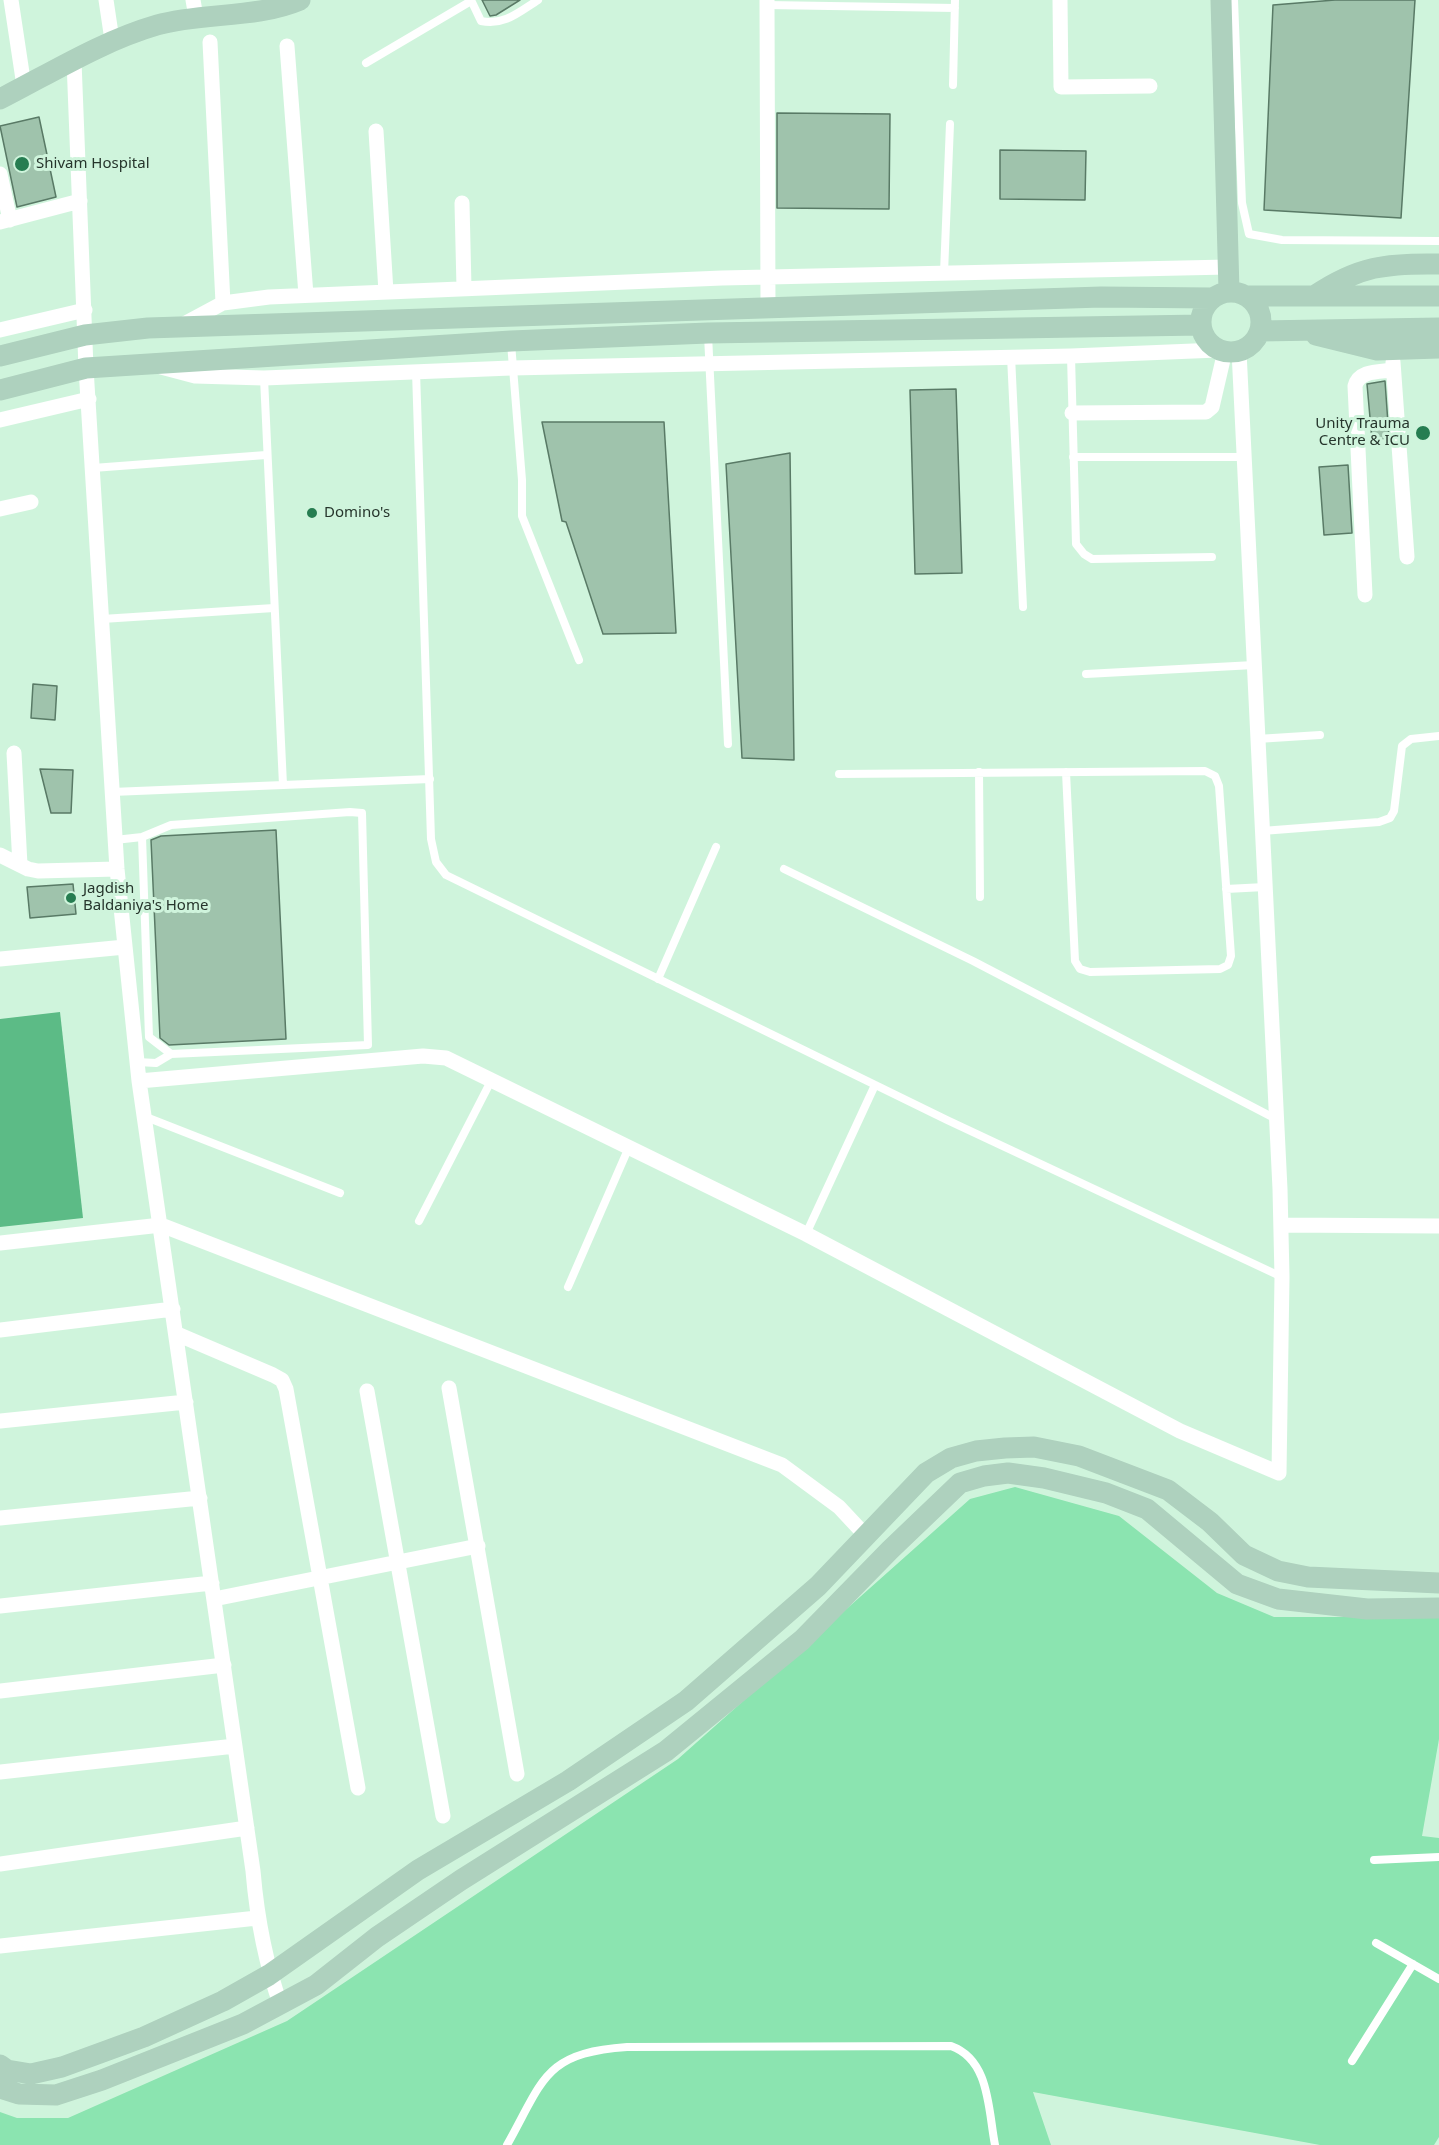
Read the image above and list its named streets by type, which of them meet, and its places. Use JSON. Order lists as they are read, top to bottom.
{
  "places": [
    "Shivam Hospital",
    "Unity Trauma Centre & ICU",
    "Domino's",
    "Jagdish Baldaniya's Home"
  ]
}
